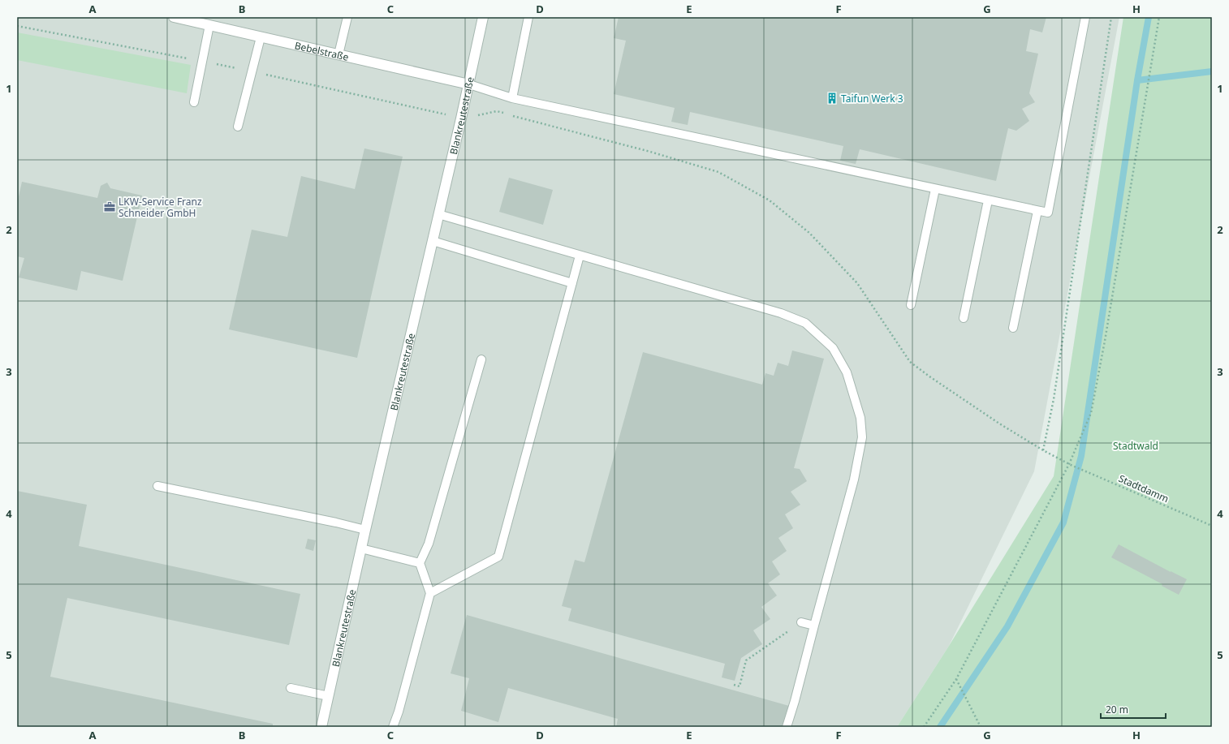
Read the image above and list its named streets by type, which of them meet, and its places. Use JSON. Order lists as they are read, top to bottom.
{
  "streets": {
    "street": ["Bebelstraße", "Blankreutestraße"],
    "path": ["Stadtdamm"]
  },
  "crossings": [
    ["Bebelstraße", "Blankreutestraße"],
    ["Blankreutestraße", "Stadtdamm"]
  ],
  "parks": ["Stadtwald"],
  "places": {
    "building": ["Taifun Werk 3"],
    "office": ["LKW-Service Franz Schneider GmbH"]
  },
  "scale_bar": "20 m",
  "grid": {
    "columns": [
      "A",
      "B",
      "C",
      "D",
      "E",
      "F",
      "G",
      "H"
    ],
    "rows": [
      "1",
      "2",
      "3",
      "4",
      "5"
    ]
  }
}
